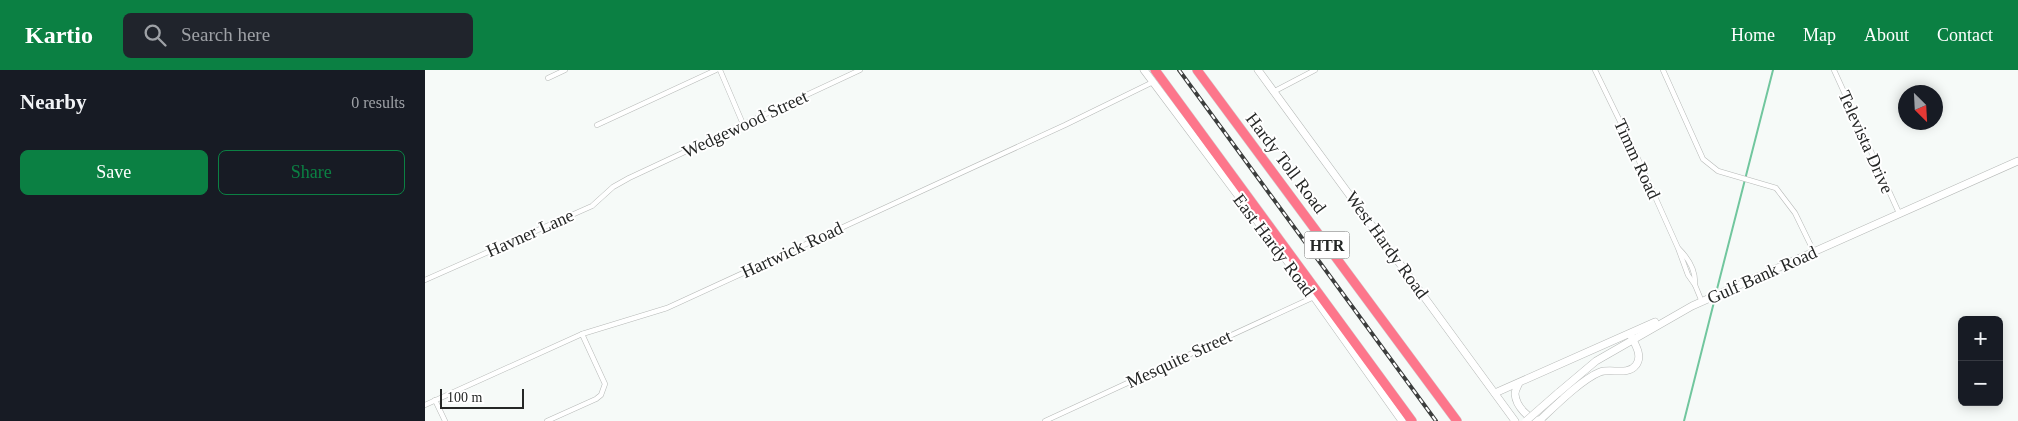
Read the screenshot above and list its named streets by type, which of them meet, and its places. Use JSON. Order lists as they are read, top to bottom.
{
  "streets": {
    "highway": ["Hardy Toll Road", "HTR"],
    "main road": ["East Hardy Road", "West Hardy Road", "Gulf Bank Road"],
    "street": [
      "Wedgewood Street",
      "Televista Drive",
      "Timm Road",
      "Havner Lane",
      "Hartwick Road",
      "Mesquite Street"
    ]
  },
  "crossings": [
    ["Wedgewood Street", "Havner Lane"],
    ["Televista Drive", "Gulf Bank Road"],
    ["Timm Road", "Gulf Bank Road"],
    ["East Hardy Road", "Hartwick Road"],
    ["East Hardy Road", "Mesquite Street"]
  ],
  "scale_bar": "100 m",
  "north": "bottom right",
  "page": {
    "header": "Kartio",
    "search": "Search here",
    "nav": [
      "Home",
      "Map",
      "About",
      "Contact"
    ],
    "heading": ["Nearby", "0 results"],
    "buttons": ["Save", "Share"],
    "map_buttons": ["+", "−"],
    "scale": "100 m"
  }
}
